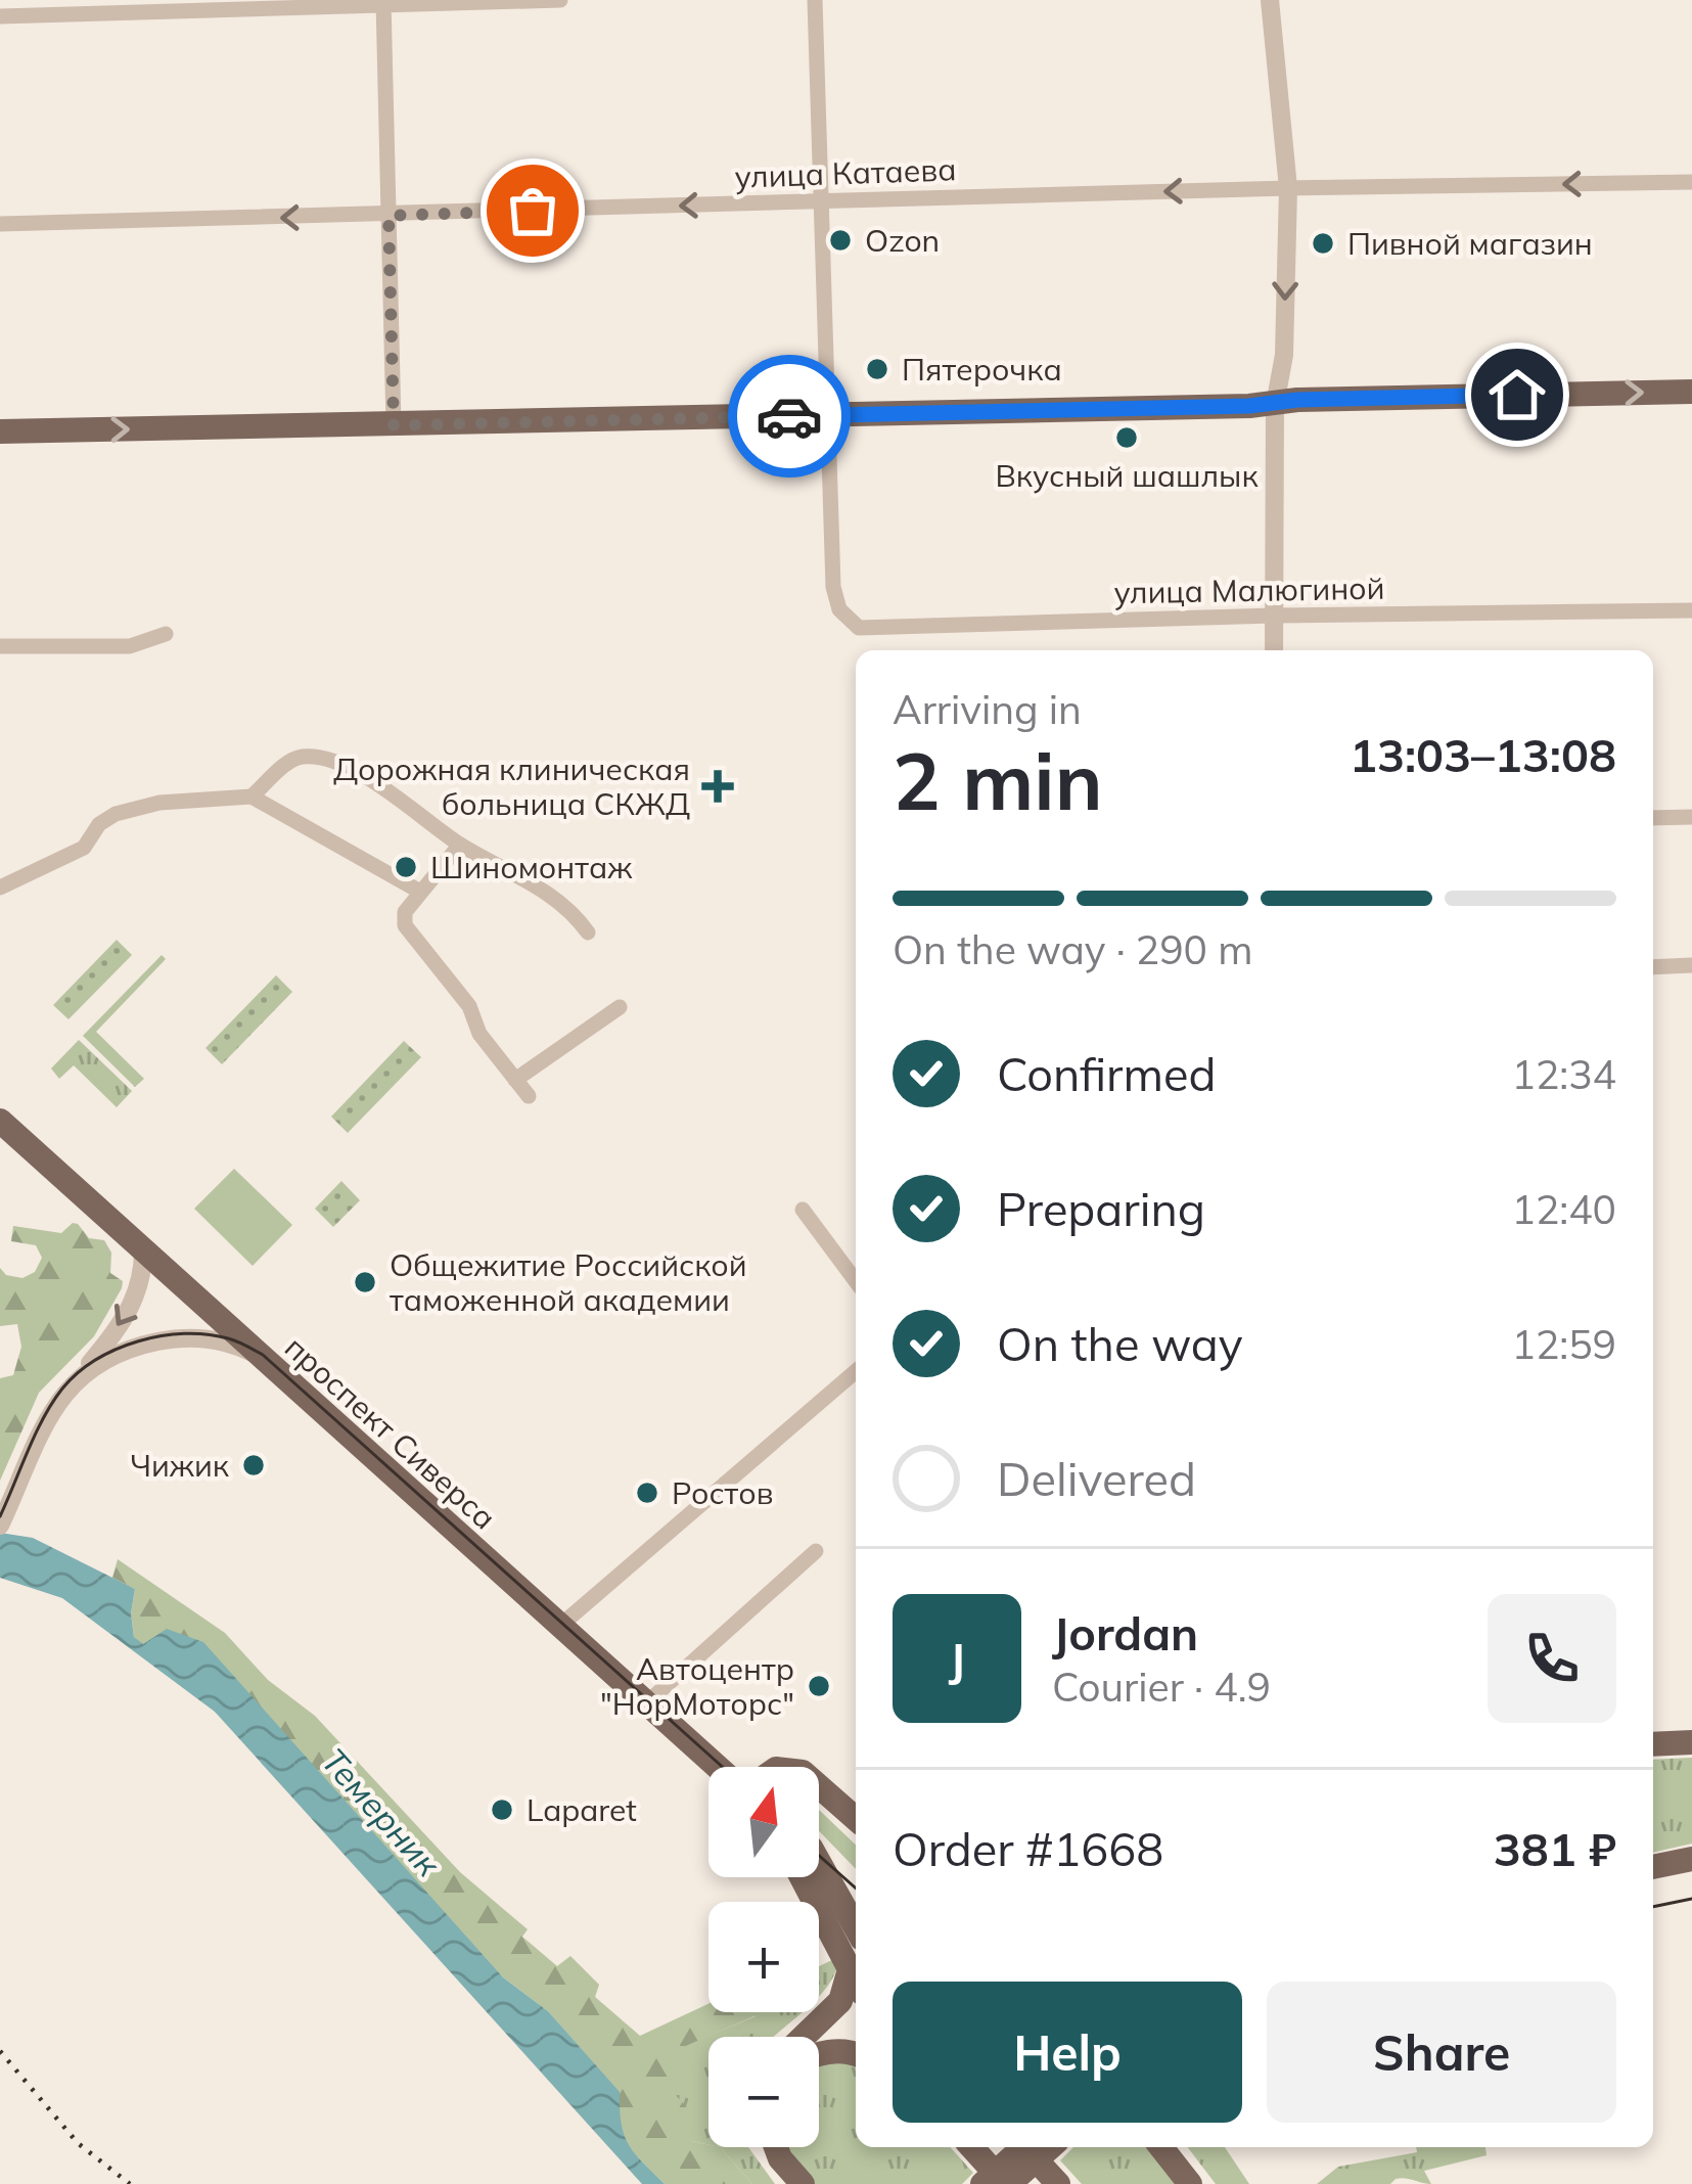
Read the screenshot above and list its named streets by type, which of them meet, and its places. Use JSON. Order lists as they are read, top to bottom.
{
  "streets": {
    "main road": ["проспект Сиверса"],
    "street": ["улица Катаева", "улица Малюгиной"]
  },
  "one_way": ["улица Катаева"],
  "water": ["Темерник"],
  "places": {
    "other": [
      "Ozon",
      "Пивной магазин",
      "Пятерочка",
      "Вкусный шашлык",
      "Шиномонтаж",
      "Общежитие Российской таможенной академии",
      "Чижик",
      "Ростов",
      "Автоцентр \"НорМоторс\"",
      "Laparet"
    ],
    "health": ["Дорожная клиническая больница СКЖД"]
  },
  "north": "top",
  "page": {
    "heading": ["2 min", "Arriving in", "13:03–13:08"],
    "panel": [
      "Jordan",
      "Courier · 4.9",
      "Order #1668",
      "381 ₽"
    ],
    "bar": "On the way · 290 m",
    "list": [
      ["Confirmed", "12:34"],
      ["Preparing", "12:40"],
      ["On the way", "12:59"],
      "Delivered"
    ],
    "round": "J",
    "map_buttons": ["+", "−"],
    "buttons": ["Help", "Share"]
  }
}
